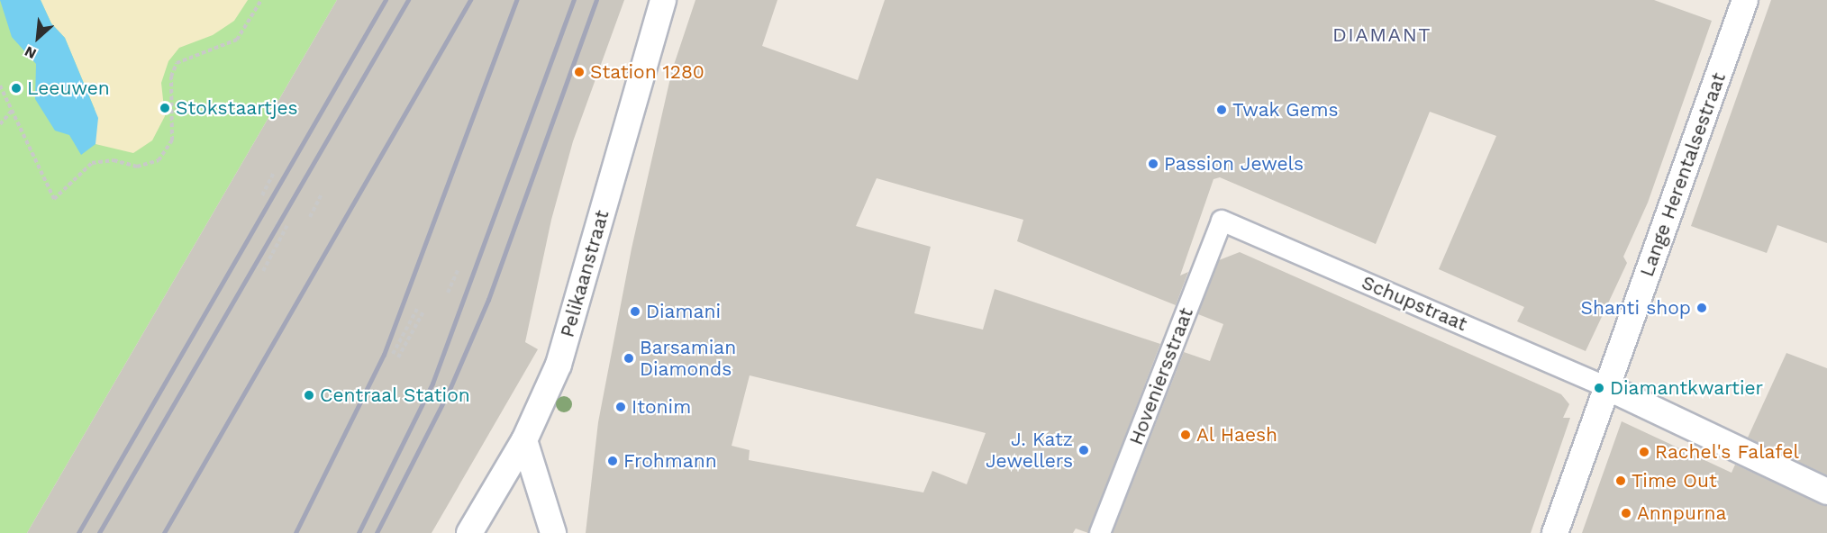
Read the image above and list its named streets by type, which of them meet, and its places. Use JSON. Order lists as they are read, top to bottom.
{
  "streets": {
    "street": [
      "Lange Herentalsestraat",
      "Pelikaanstraat",
      "Schupstraat",
      "Hoveniersstraat"
    ]
  },
  "crossings": [
    ["Lange Herentalsestraat", "Schupstraat"],
    ["Schupstraat", "Hoveniersstraat"]
  ],
  "districts": ["DIAMANT"],
  "places": [
    "Station 1280",
    "Leeuwen",
    "Stokstaartjes",
    "Twak Gems",
    "Passion Jewels",
    "Shanti shop",
    "Diamani",
    "Barsamian Diamonds",
    "Diamantkwartier",
    "Centraal Station",
    "Itonim",
    "Al Haesh",
    "J. Katz Jewellers",
    "Rachel's Falafel",
    "Frohmann",
    "Time Out",
    "Annpurna"
  ],
  "north": "bottom left"
}
